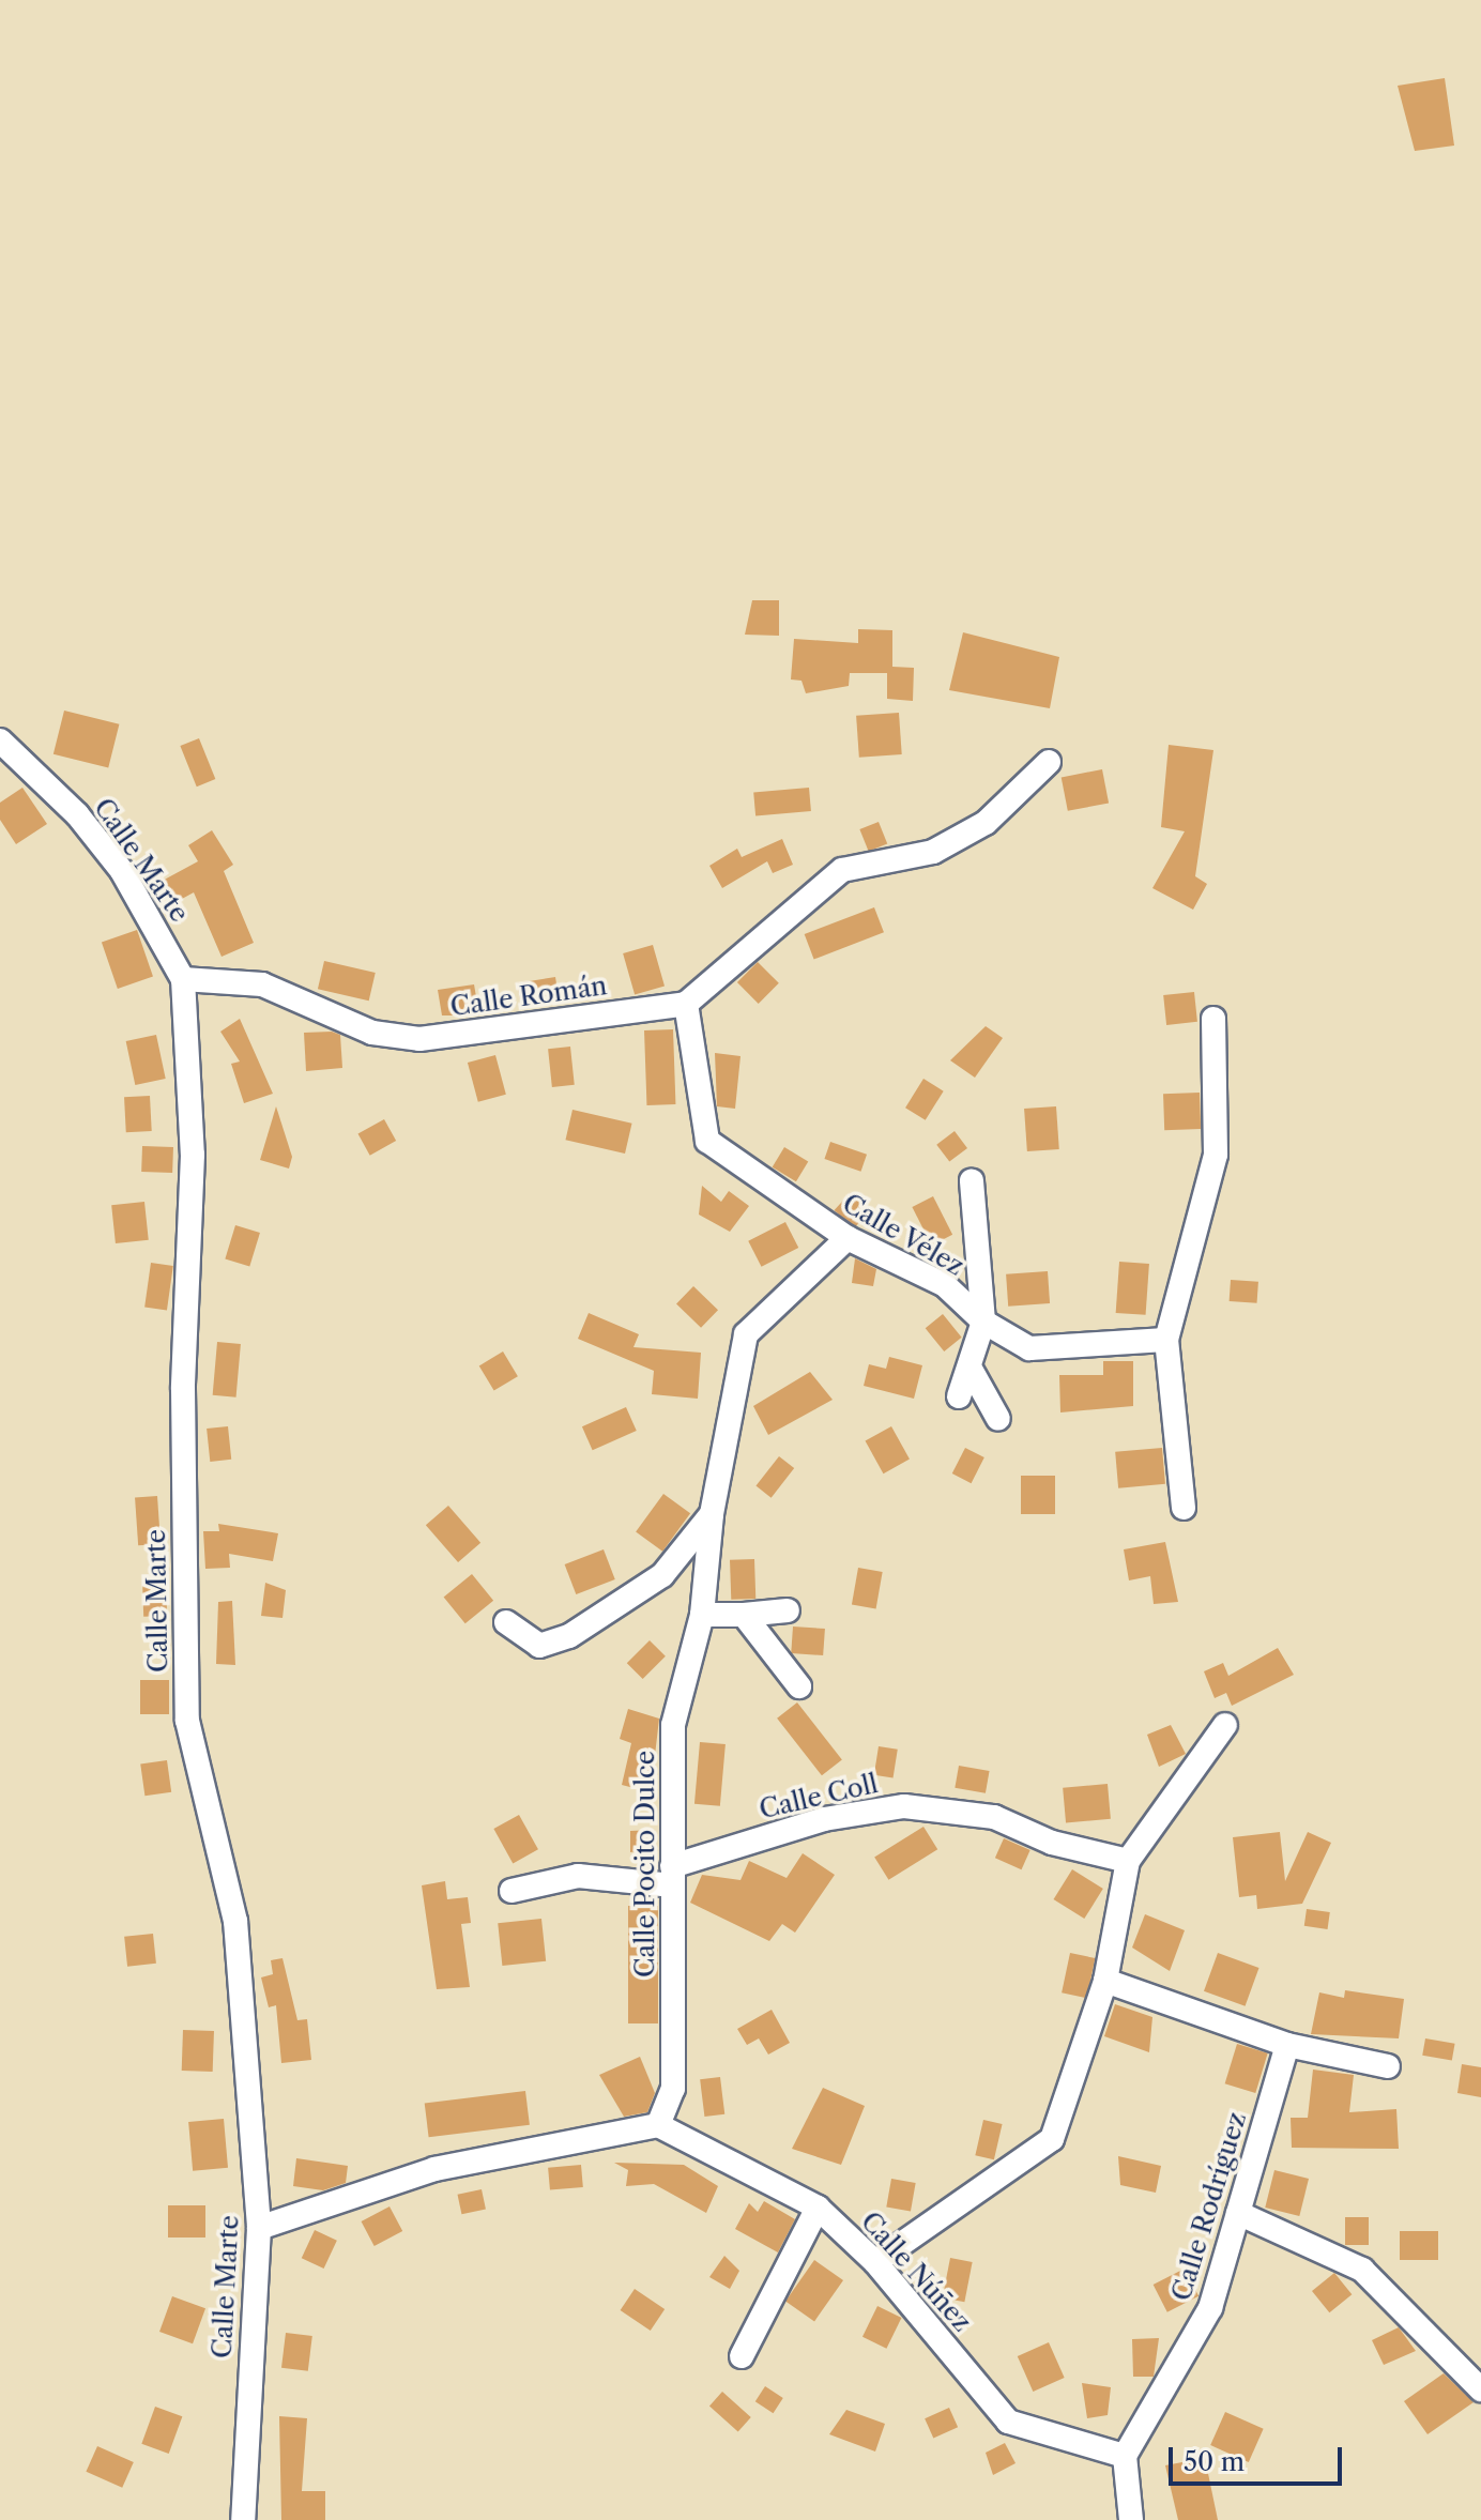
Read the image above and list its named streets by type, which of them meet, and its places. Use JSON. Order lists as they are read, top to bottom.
{
  "streets": {
    "street": [
      "Calle Marte",
      "Calle Román",
      "Calle Vélez",
      "Calle Coll",
      "Calle Pocito Dulce",
      "Calle Rodríguez",
      "Calle Núñez"
    ]
  },
  "crossings": [
    ["Calle Marte", "Calle Román"],
    ["Calle Román", "Calle Vélez"],
    ["Calle Vélez", "Calle Pocito Dulce"],
    ["Calle Coll", "Calle Pocito Dulce"],
    ["Calle Pocito Dulce", "Calle Núñez"],
    ["Calle Rodríguez", "Calle Núñez"]
  ],
  "scale_bar": "50 m"
}
